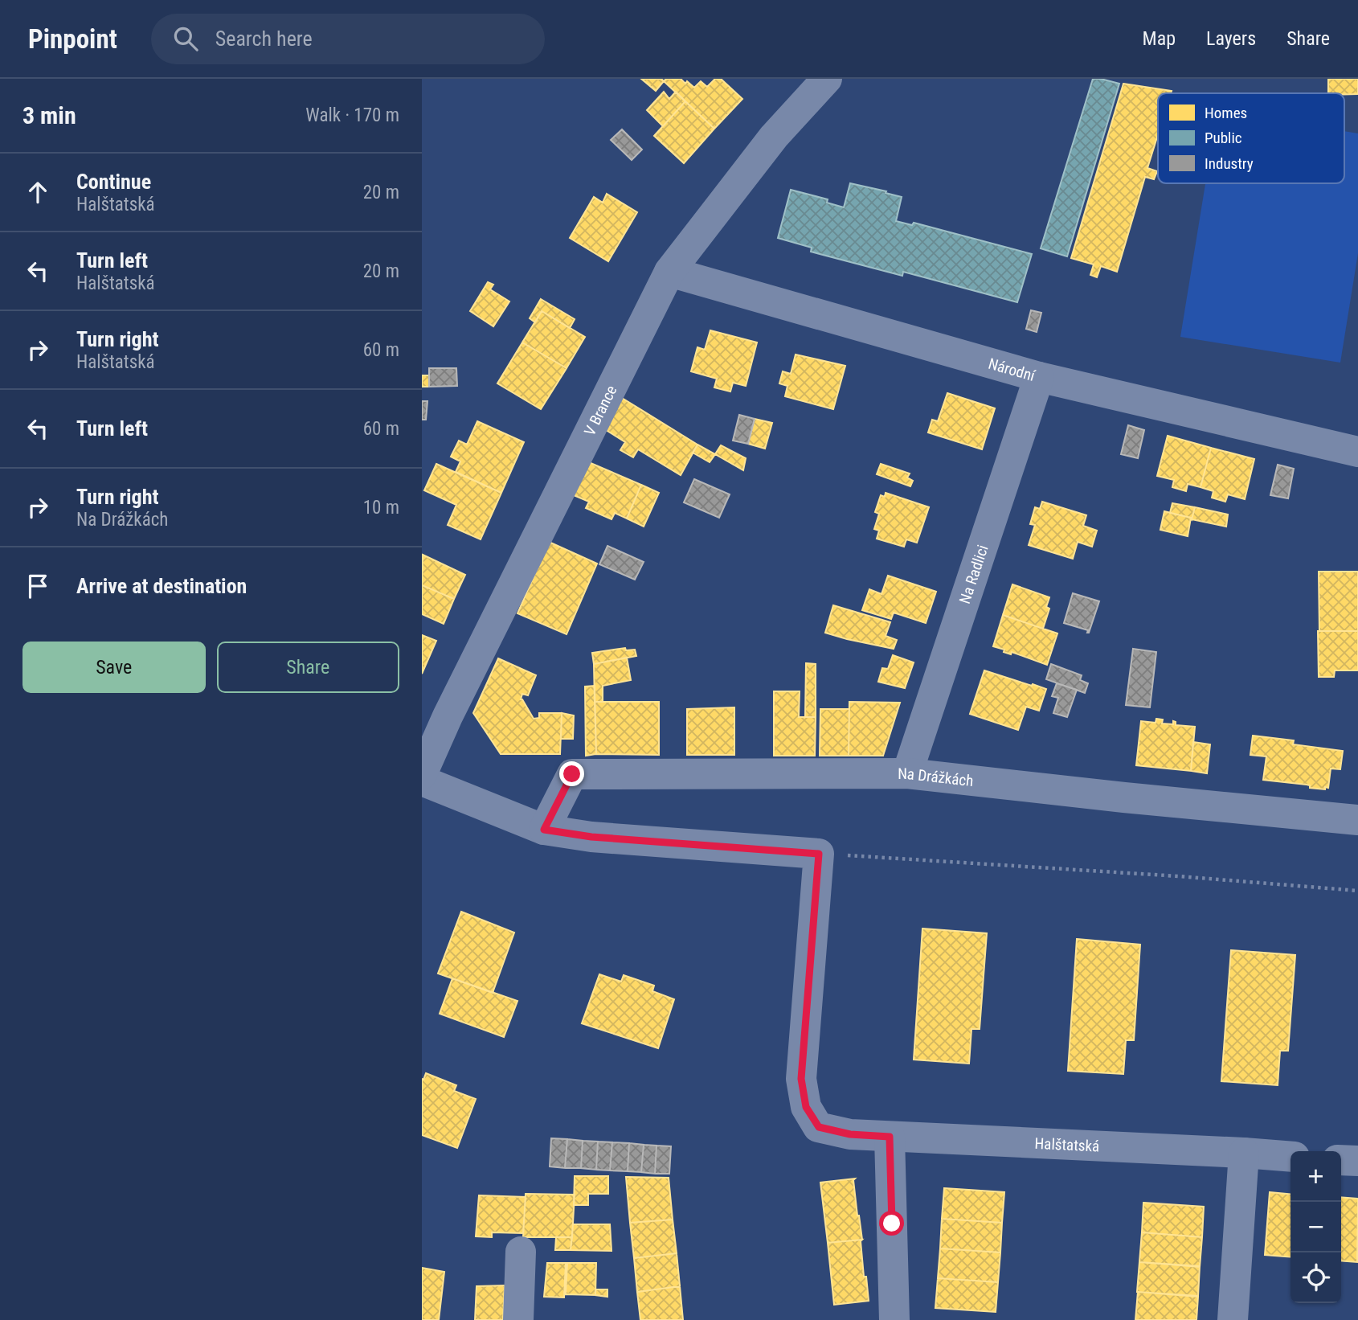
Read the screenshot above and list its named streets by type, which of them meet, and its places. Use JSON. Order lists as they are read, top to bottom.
{
  "streets": {
    "street": [
      "Národní",
      "V Brance",
      "Na Radlici",
      "Na Drážkách",
      "Halštatská"
    ]
  },
  "crossings": [
    ["Národní", "V Brance"],
    ["Národní", "Na Radlici"],
    ["Na Radlici", "Na Drážkách"]
  ],
  "legend": ["Homes", "Public", "Industry"],
  "page": {
    "header": "Pinpoint",
    "search": "Search here",
    "nav": ["Map", "Layers", "Share"],
    "heading": ["3 min", "Walk · 170 m"],
    "list": [
      ["Continue", "Halštatská", "20 m"],
      ["Turn left", "Halštatská", "20 m"],
      ["Turn right", "Halštatská", "60 m"],
      ["Turn left", "60 m"],
      ["Turn right", "Na Drážkách", "10 m"],
      "Arrive at destination"
    ],
    "buttons": ["Save", "Share"],
    "map_buttons": ["+", "−"]
  }
}
